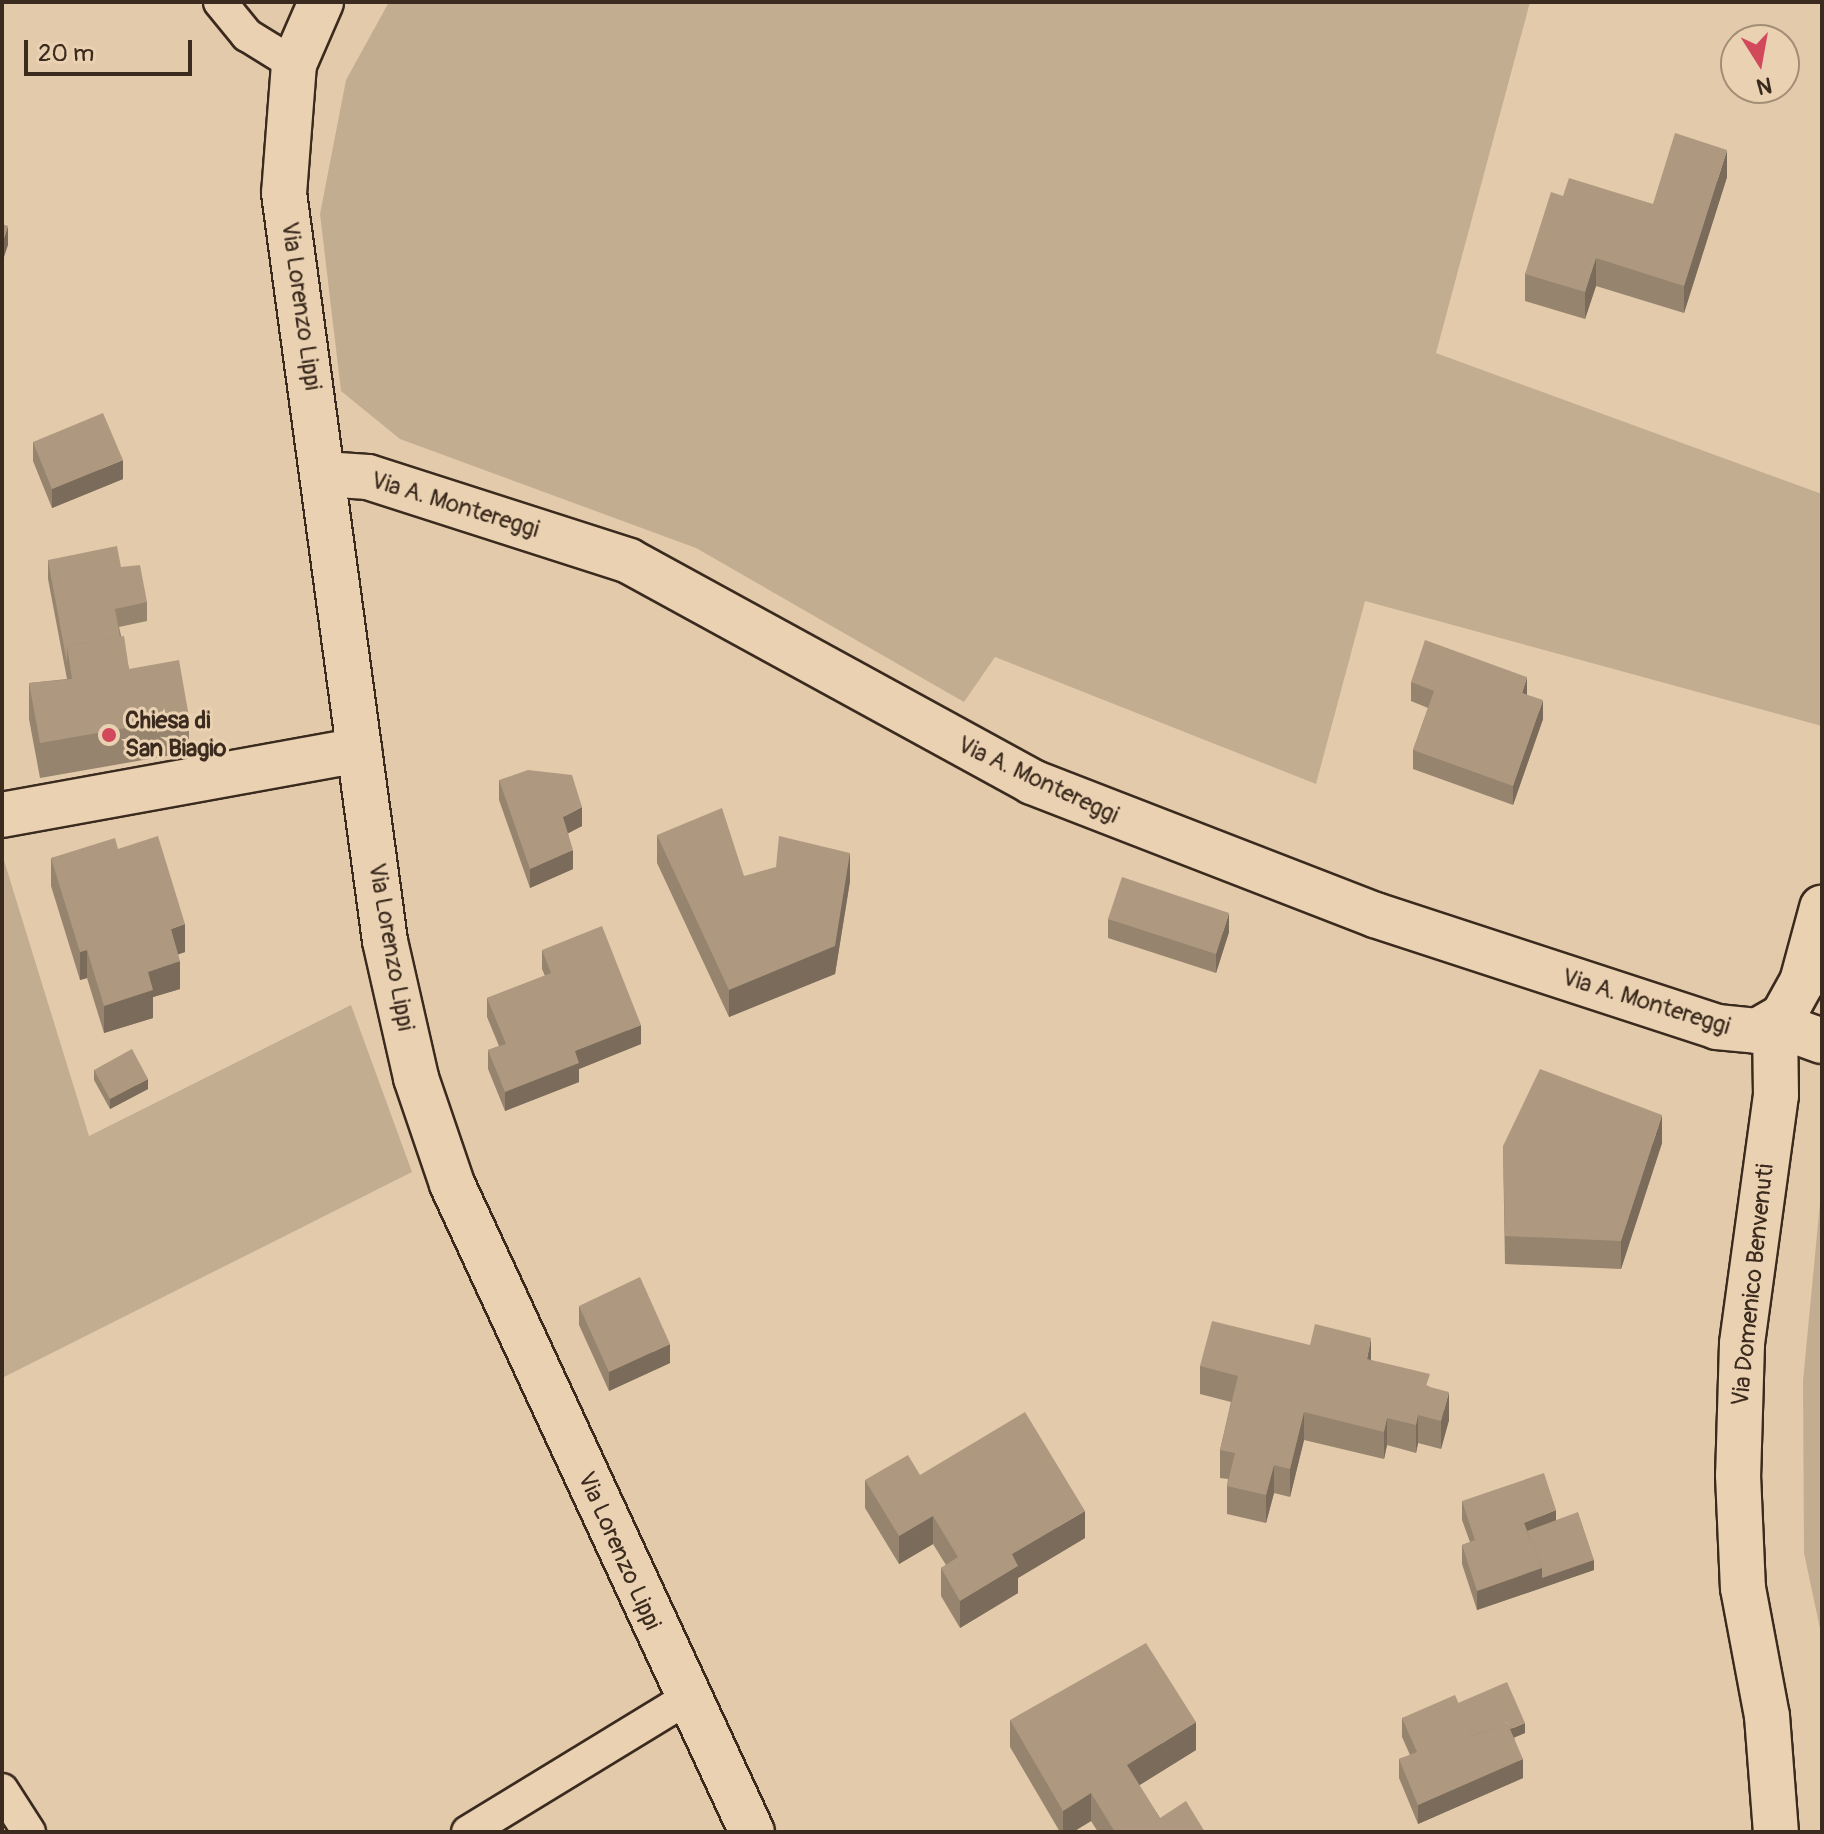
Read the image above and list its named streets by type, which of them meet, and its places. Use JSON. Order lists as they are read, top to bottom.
{
  "streets": {
    "street": ["Via Lorenzo Lippi", "Via A. Montereggi", "Via Domenico Benvenuti"]
  },
  "crossings": [
    ["Via Lorenzo Lippi", "Via A. Montereggi"],
    ["Via A. Montereggi", "Via Domenico Benvenuti"]
  ],
  "places": ["Chiesa di San Biagio"],
  "scale_bar": "20 m",
  "north": "bottom"
}
